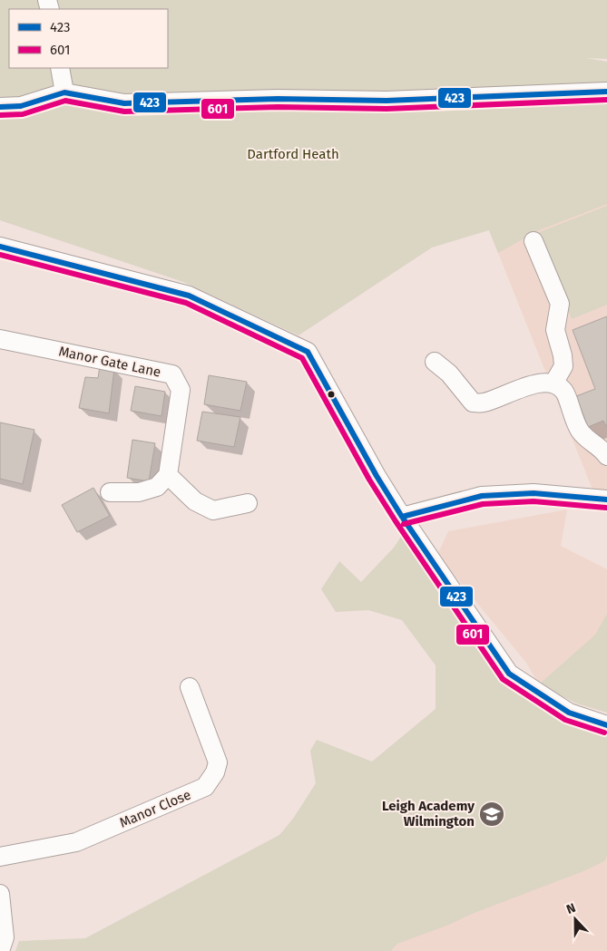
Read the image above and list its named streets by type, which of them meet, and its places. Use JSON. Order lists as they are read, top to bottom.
{
  "streets": {
    "street": ["Manor Gate Lane", "Manor Close"]
  },
  "parks": ["Dartford Heath"],
  "places": {
    "school or university": ["Leigh Academy Wilmington"]
  },
  "lines": ["transit line 423", "transit line 601"],
  "legend": ["423", "601"],
  "north": "top"
}
